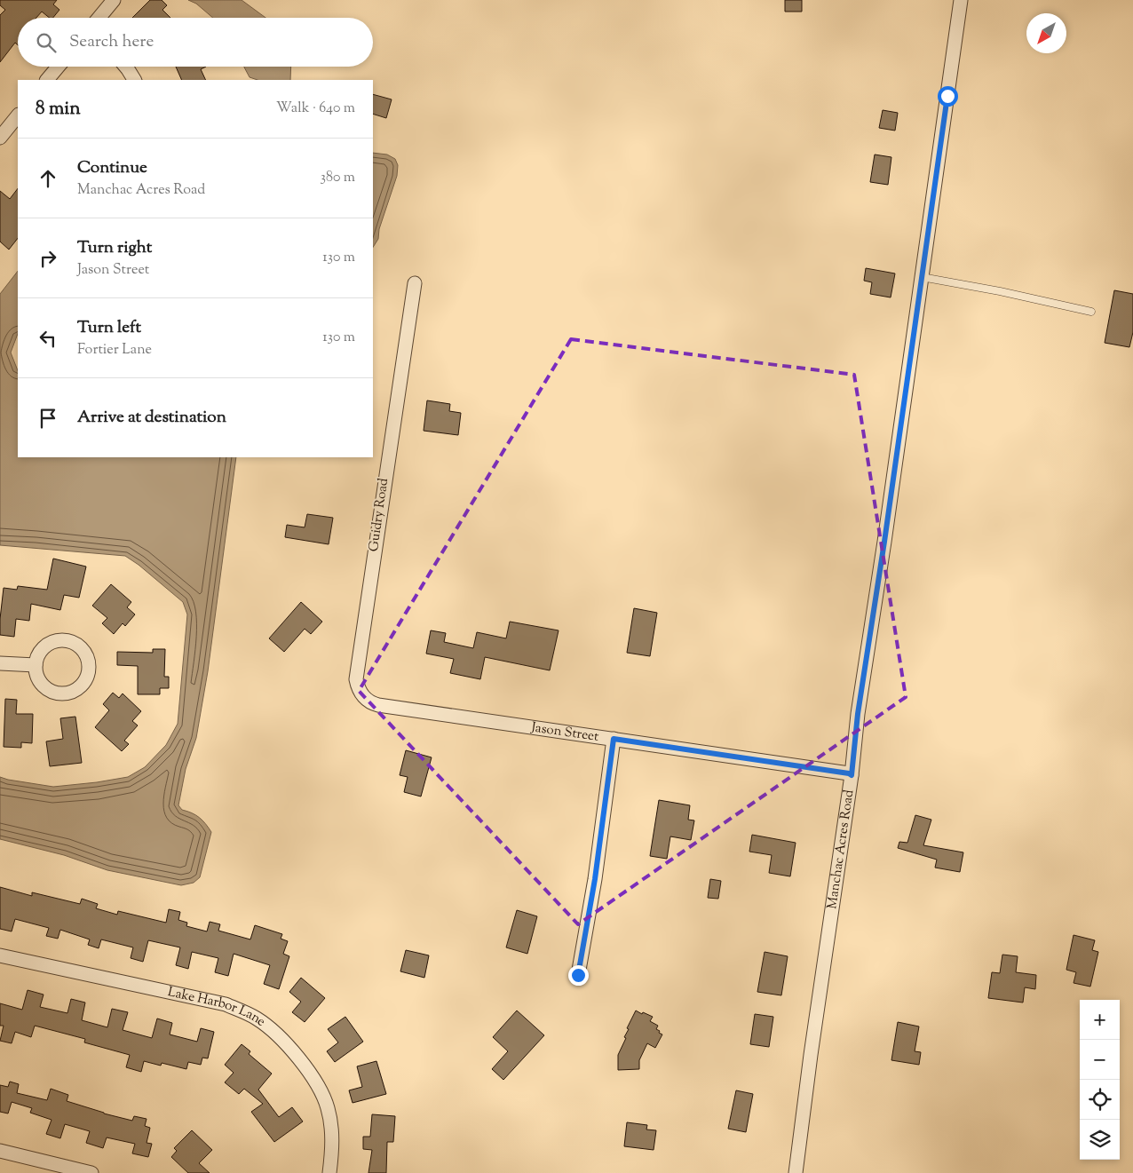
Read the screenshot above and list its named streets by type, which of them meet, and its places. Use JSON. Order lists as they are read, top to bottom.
{
  "streets": {
    "street": [
      "Guidry Road",
      "Jason Street",
      "Manchac Acres Road",
      "Lake Harbor Lane"
    ]
  },
  "crossings": [
    ["Guidry Road", "Jason Street"],
    ["Jason Street", "Manchac Acres Road"]
  ],
  "north": "bottom left",
  "page": {
    "search": "Search here",
    "heading": ["8 min", "Walk · 640 m"],
    "list": [
      ["Continue", "Manchac Acres Road", "380 m"],
      ["Turn right", "Jason Street", "130 m"],
      ["Turn left", "Fortier Lane", "130 m"],
      "Arrive at destination"
    ],
    "map_buttons": ["+", "−"]
  }
}
